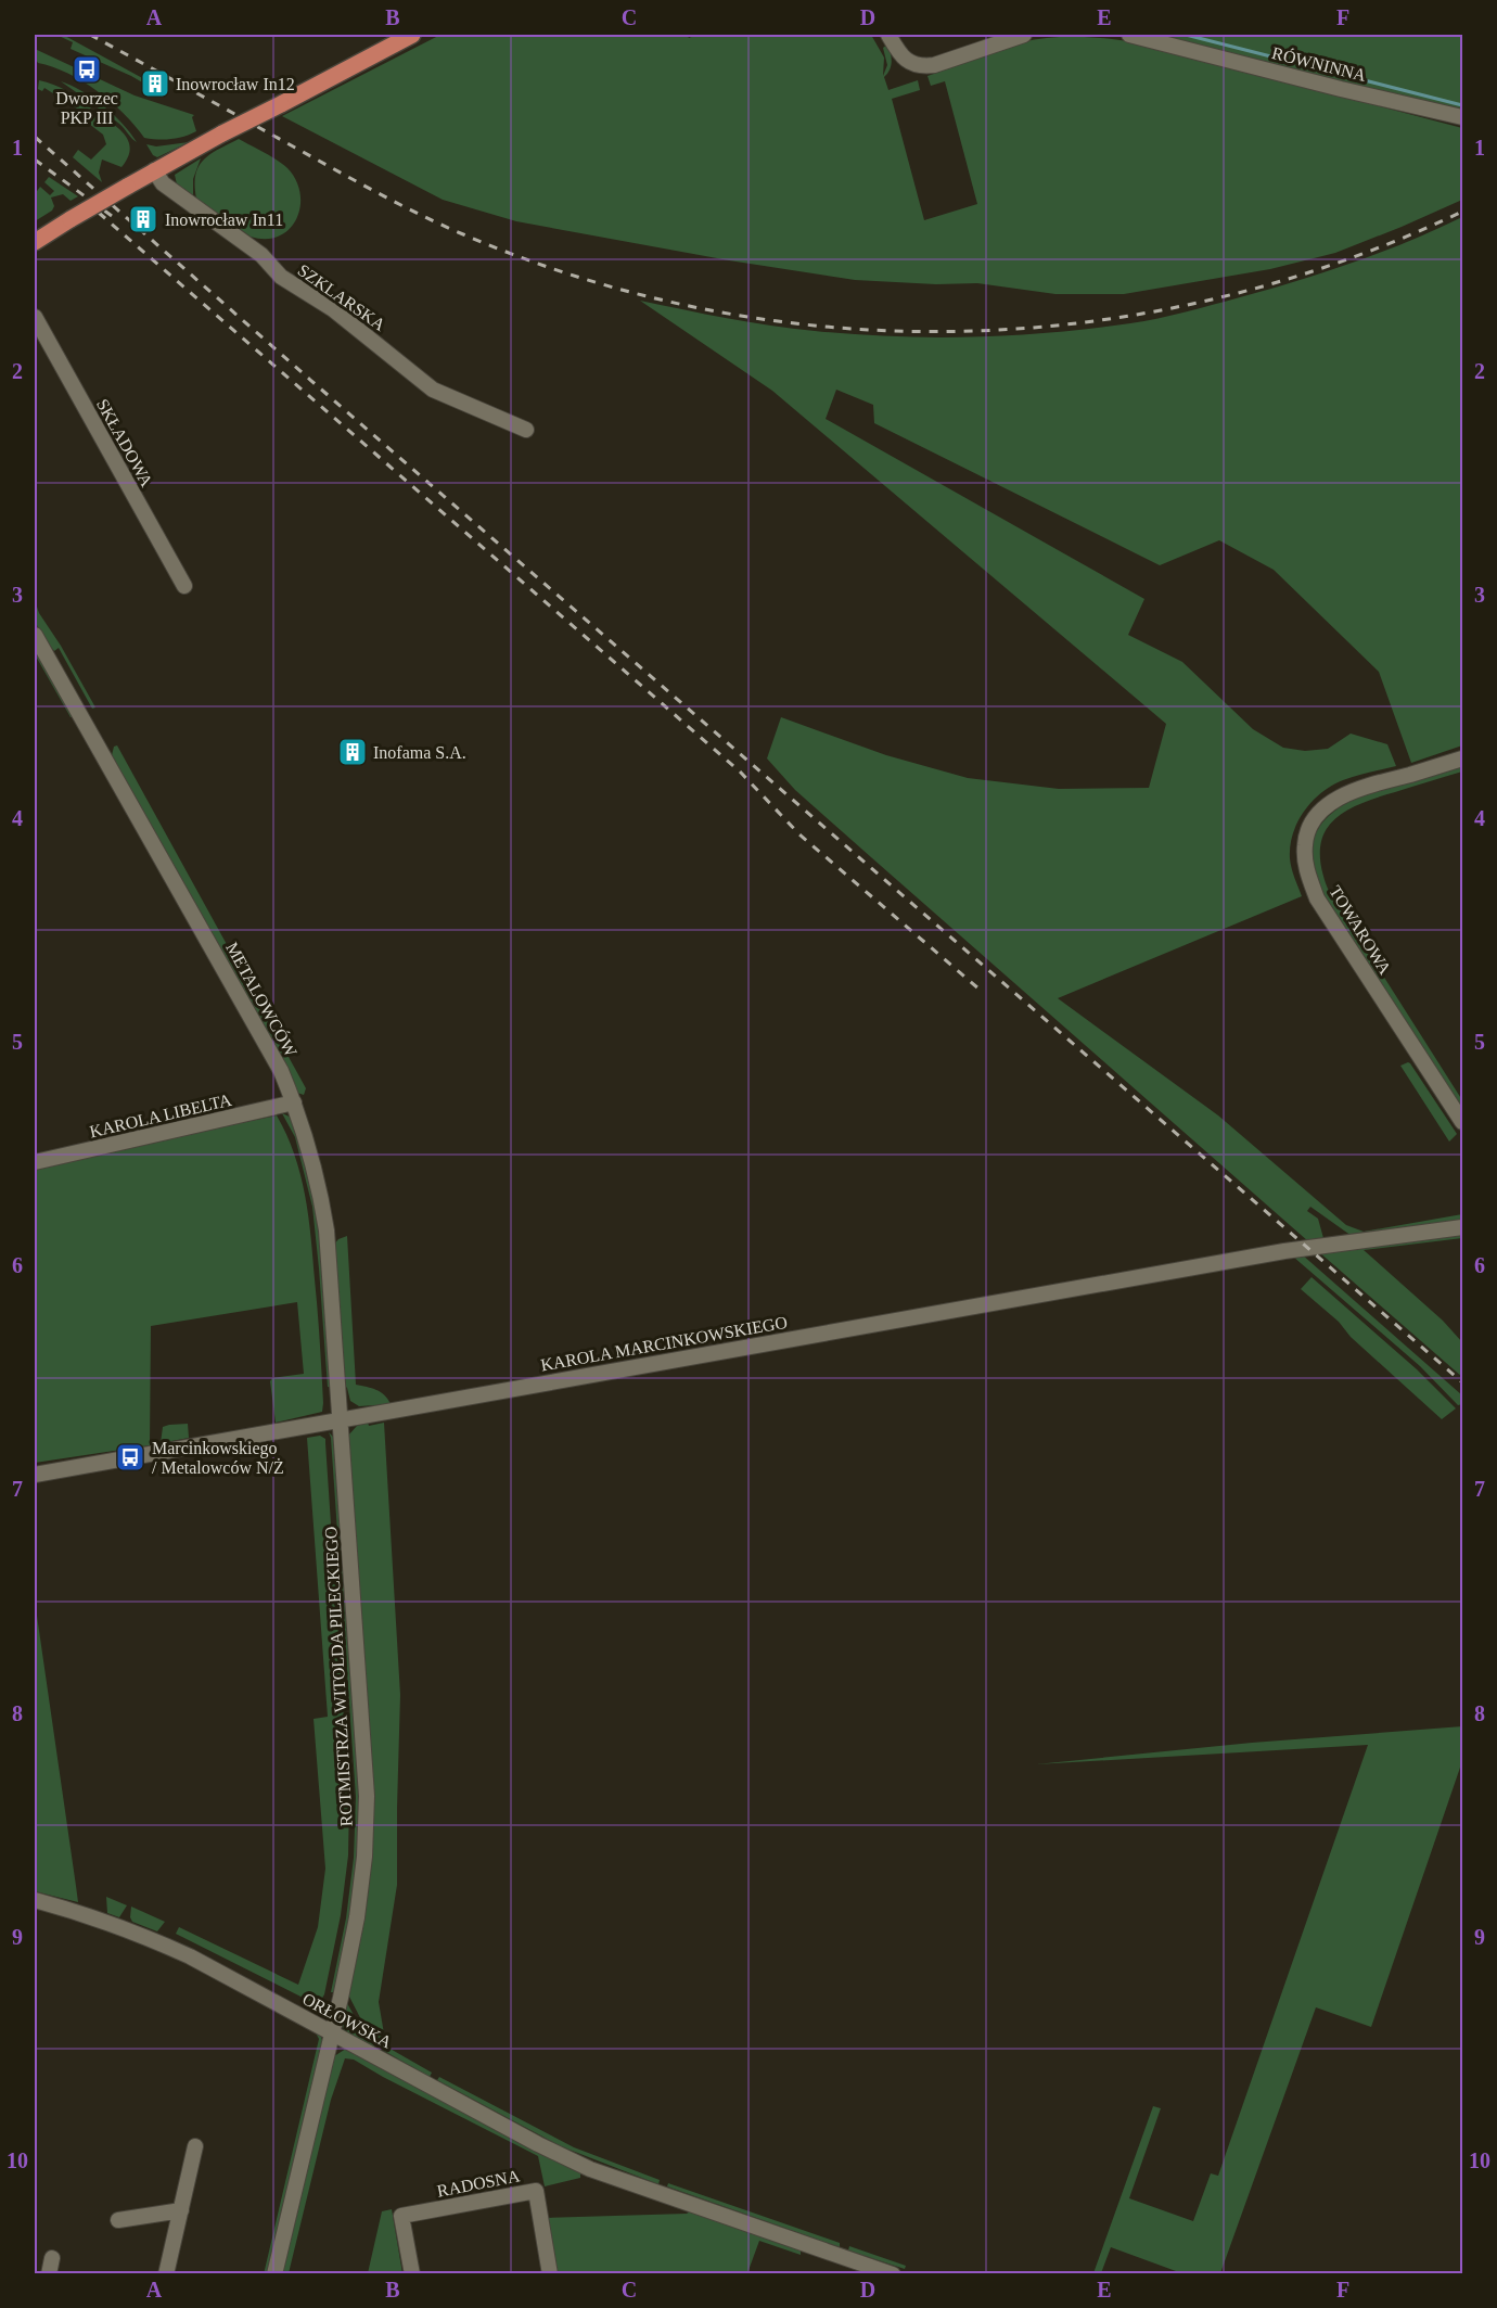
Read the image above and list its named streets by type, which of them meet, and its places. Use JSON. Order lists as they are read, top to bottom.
{
  "streets": {
    "street": [
      "RÓWNINNA",
      "SZKLARSKA",
      "SKŁADOWA",
      "TOWAROWA",
      "METALOWCÓW",
      "KAROLA LIBELTA",
      "KAROLA MARCINKOWSKIEGO",
      "ROTMISTRZA WITOLDA PILECKIEGO",
      "ORŁOWSKA",
      "RADOSNA"
    ]
  },
  "crossings": [
    ["METALOWCÓW", "KAROLA LIBELTA"],
    ["METALOWCÓW", "KAROLA MARCINKOWSKIEGO"],
    ["METALOWCÓW", "ROTMISTRZA WITOLDA PILECKIEGO"],
    ["KAROLA MARCINKOWSKIEGO", "ROTMISTRZA WITOLDA PILECKIEGO"],
    ["ROTMISTRZA WITOLDA PILECKIEGO", "ORŁOWSKA"]
  ],
  "places": {
    "bus stop": ["Dworzec PKP III", "Marcinkowskiego / Metalowców N/Ż"],
    "building": ["Inowrocław In12", "Inowrocław In11", "Inofama S.A."]
  },
  "grid": {
    "columns": [
      "A",
      "B",
      "C",
      "D",
      "E",
      "F"
    ],
    "rows": [
      "1",
      "2",
      "3",
      "4",
      "5",
      "6",
      "7",
      "8",
      "9",
      "10"
    ]
  }
}
